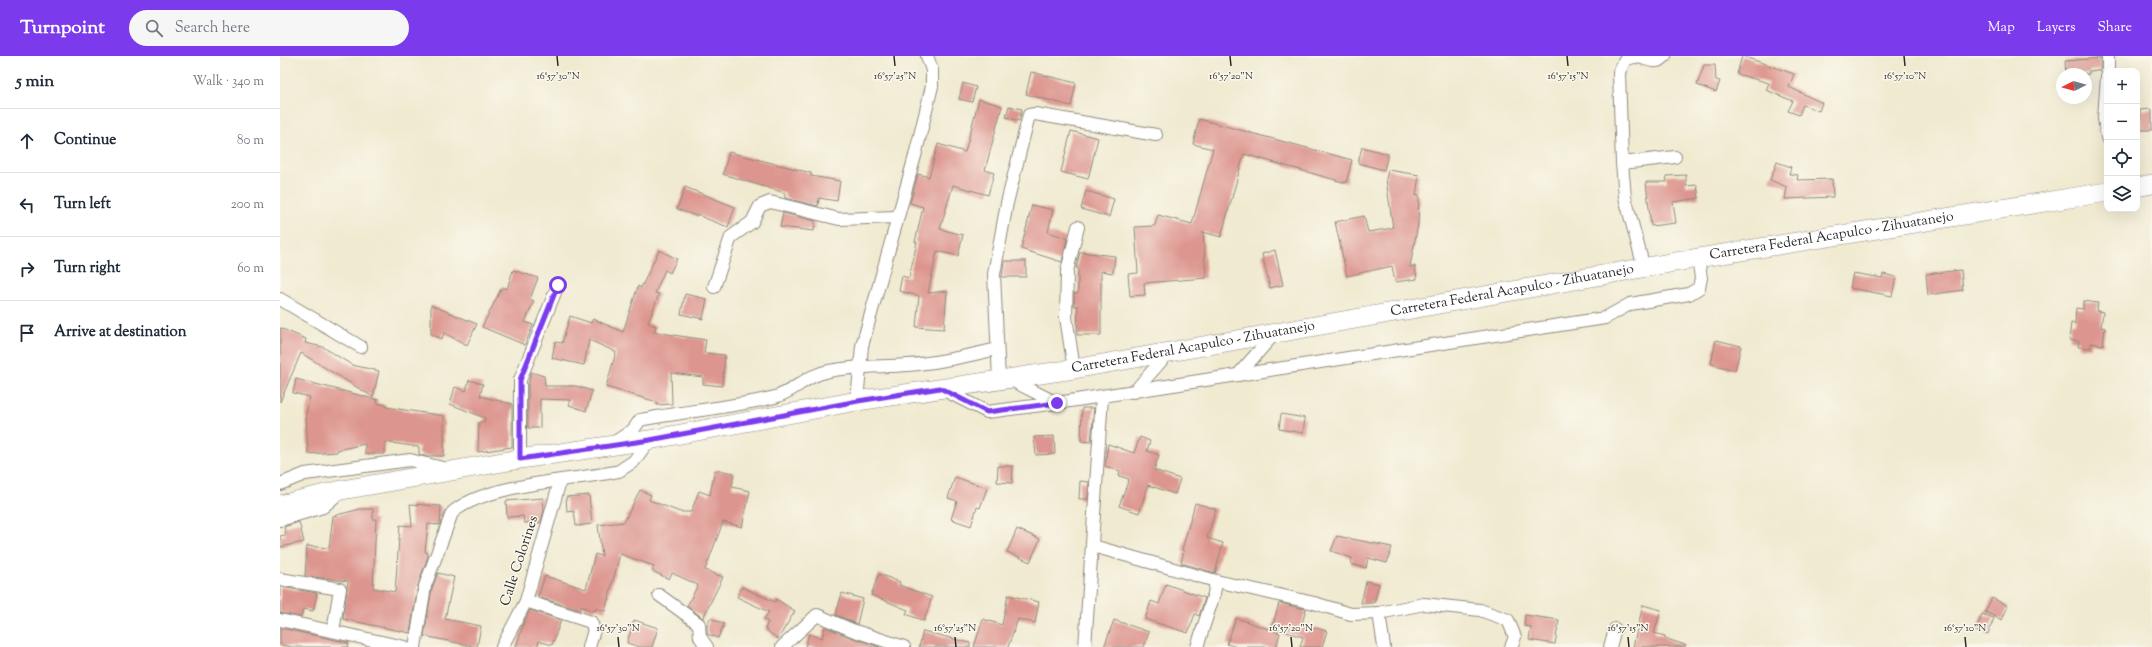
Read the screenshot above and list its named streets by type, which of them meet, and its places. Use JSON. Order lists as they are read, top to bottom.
{
  "streets": {
    "main road": ["Carretera Federal Acapulco - Zihuatanejo"],
    "street": ["Calle Colorines"]
  },
  "north": "left",
  "page": {
    "header": "Turnpoint",
    "search": "Search here",
    "nav": ["Map", "Layers", "Share"],
    "heading": ["5 min", "Walk · 340 m"],
    "map_buttons": ["+", "−"],
    "list": [
      ["Continue", "80 m"],
      ["Turn left", "200 m"],
      ["Turn right", "60 m"],
      "Arrive at destination"
    ]
  },
  "coordinates": [
    "16°57'30\"N",
    "16°57'25\"N",
    "16°57'20\"N",
    "16°57'15\"N",
    "16°57'10\"N"
  ]
}
